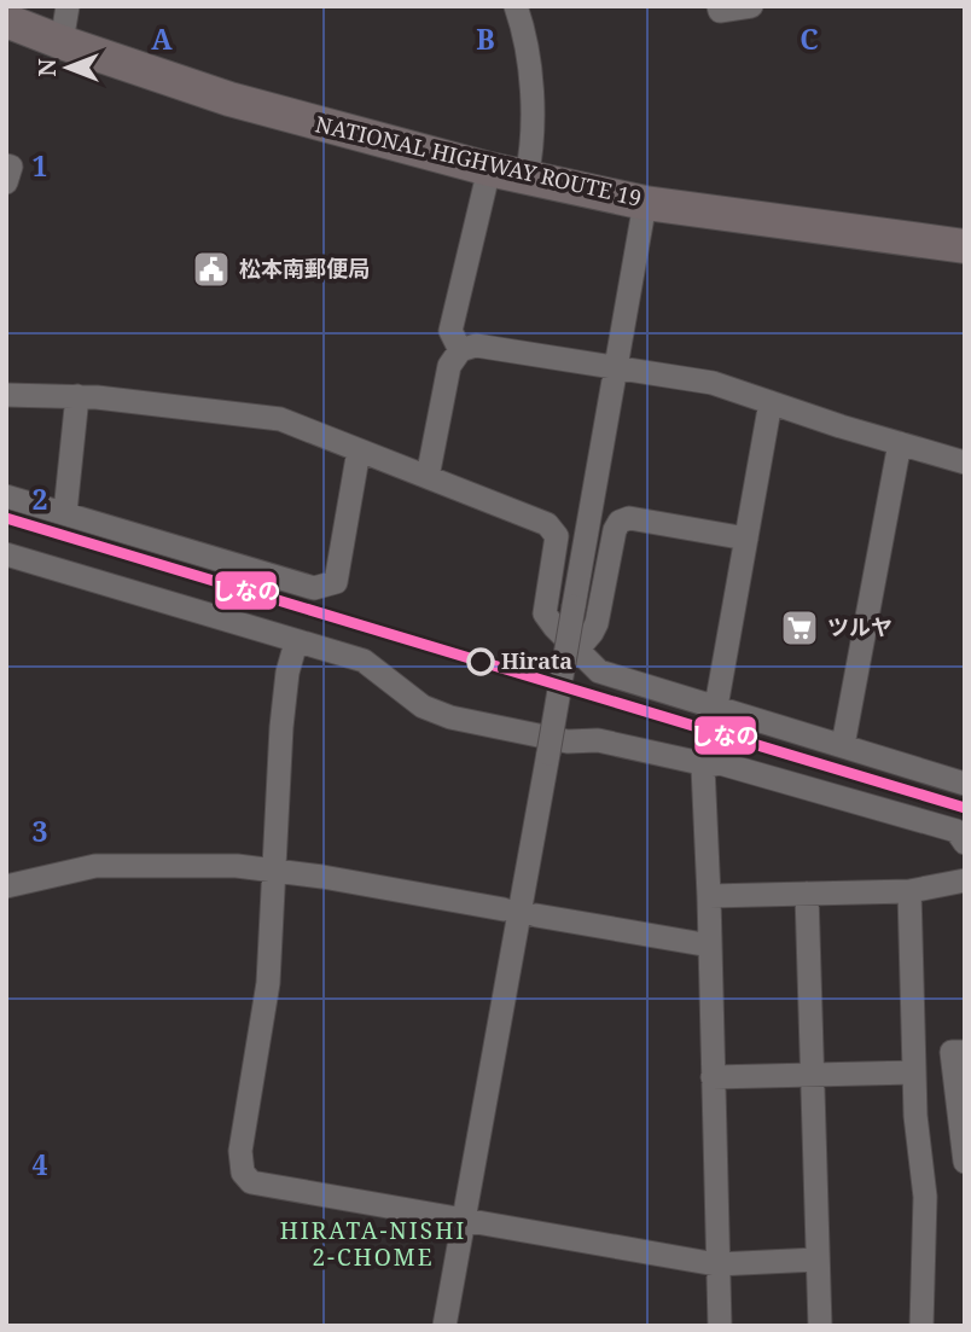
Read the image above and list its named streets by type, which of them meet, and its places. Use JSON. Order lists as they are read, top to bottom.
{
  "streets": {
    "highway": ["NATIONAL HIGHWAY ROUTE 19"]
  },
  "districts": ["HIRATA-NISHI 2-CHOME"],
  "places": {
    "public building": ["松本南郵便局"],
    "supermarket": ["ツルヤ"],
    "other": ["Hirata"]
  },
  "lines": ["transit line しなの"],
  "north": "left",
  "grid": {
    "columns": ["A", "B", "C"],
    "rows": [
      "1",
      "2",
      "3",
      "4"
    ]
  }
}
